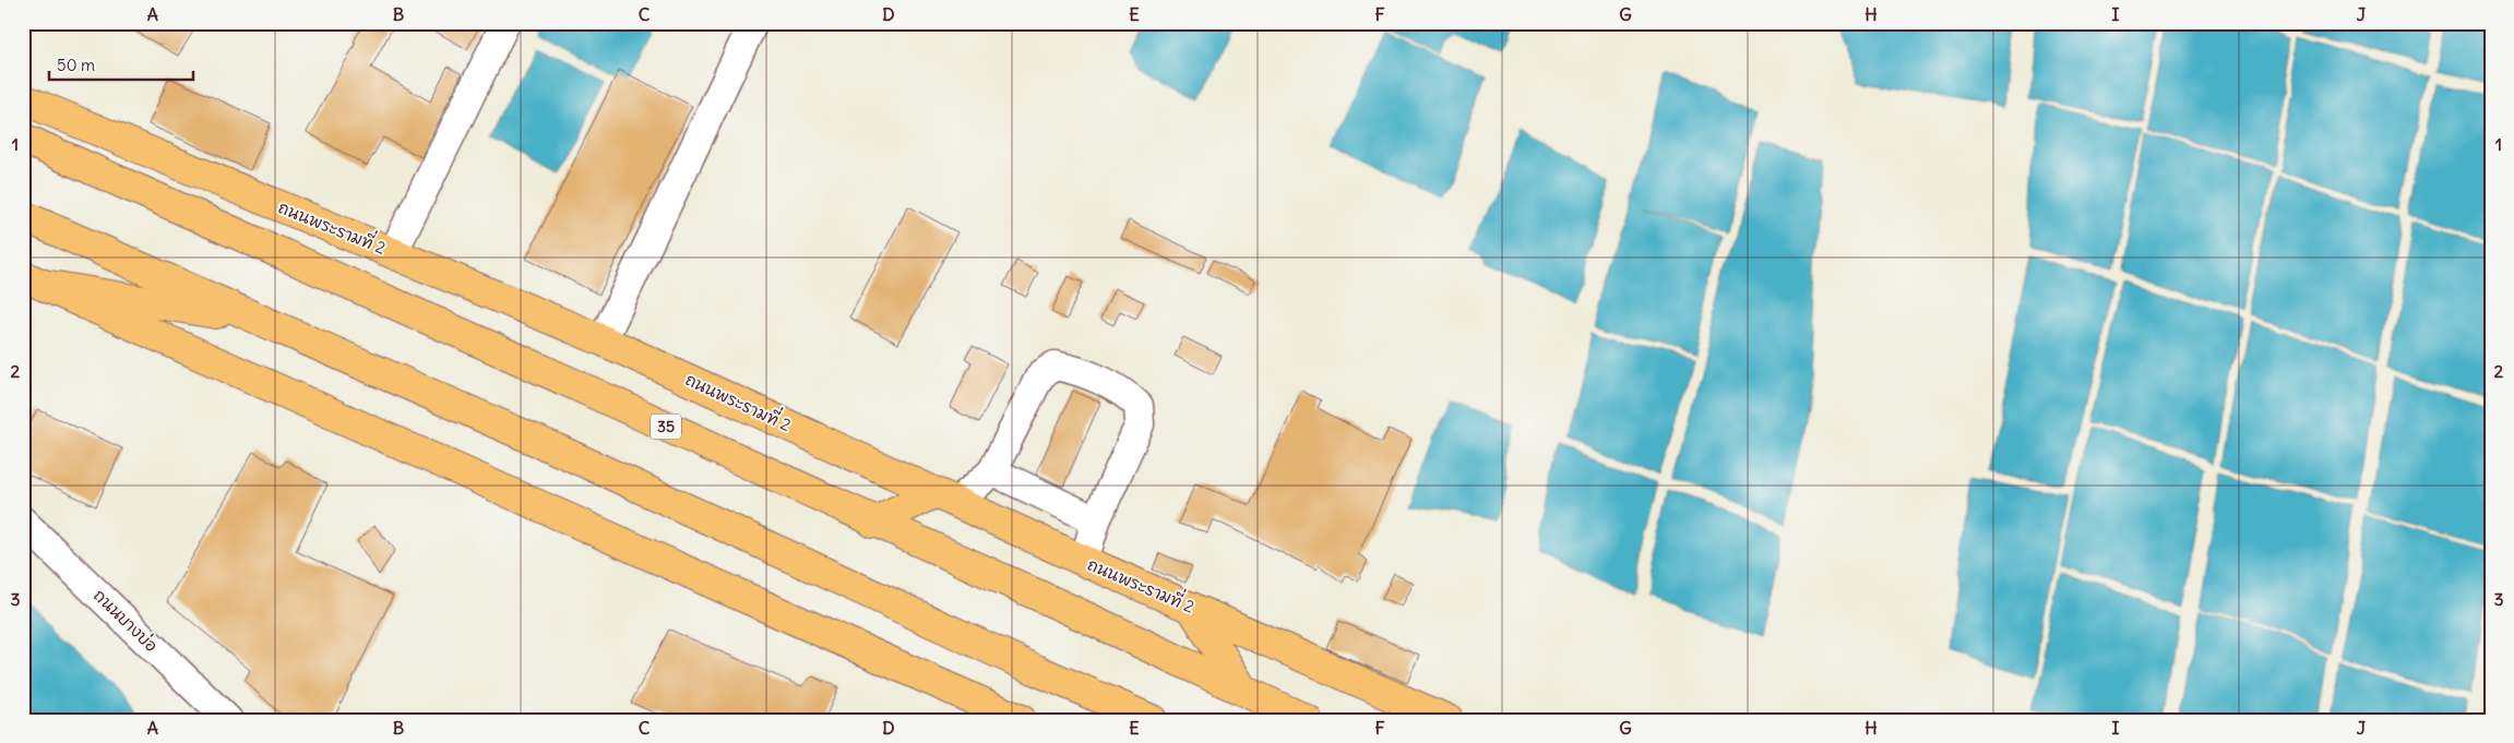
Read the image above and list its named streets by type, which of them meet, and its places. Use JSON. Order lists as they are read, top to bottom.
{
  "streets": {
    "main road": ["ถนนพระรามที่ 2", "35"],
    "street": ["ถนนบางบ่อ"]
  },
  "scale_bar": "50 m",
  "grid": {
    "columns": [
      "A",
      "B",
      "C",
      "D",
      "E",
      "F",
      "G",
      "H",
      "I",
      "J"
    ],
    "rows": ["1", "2", "3"]
  }
}
